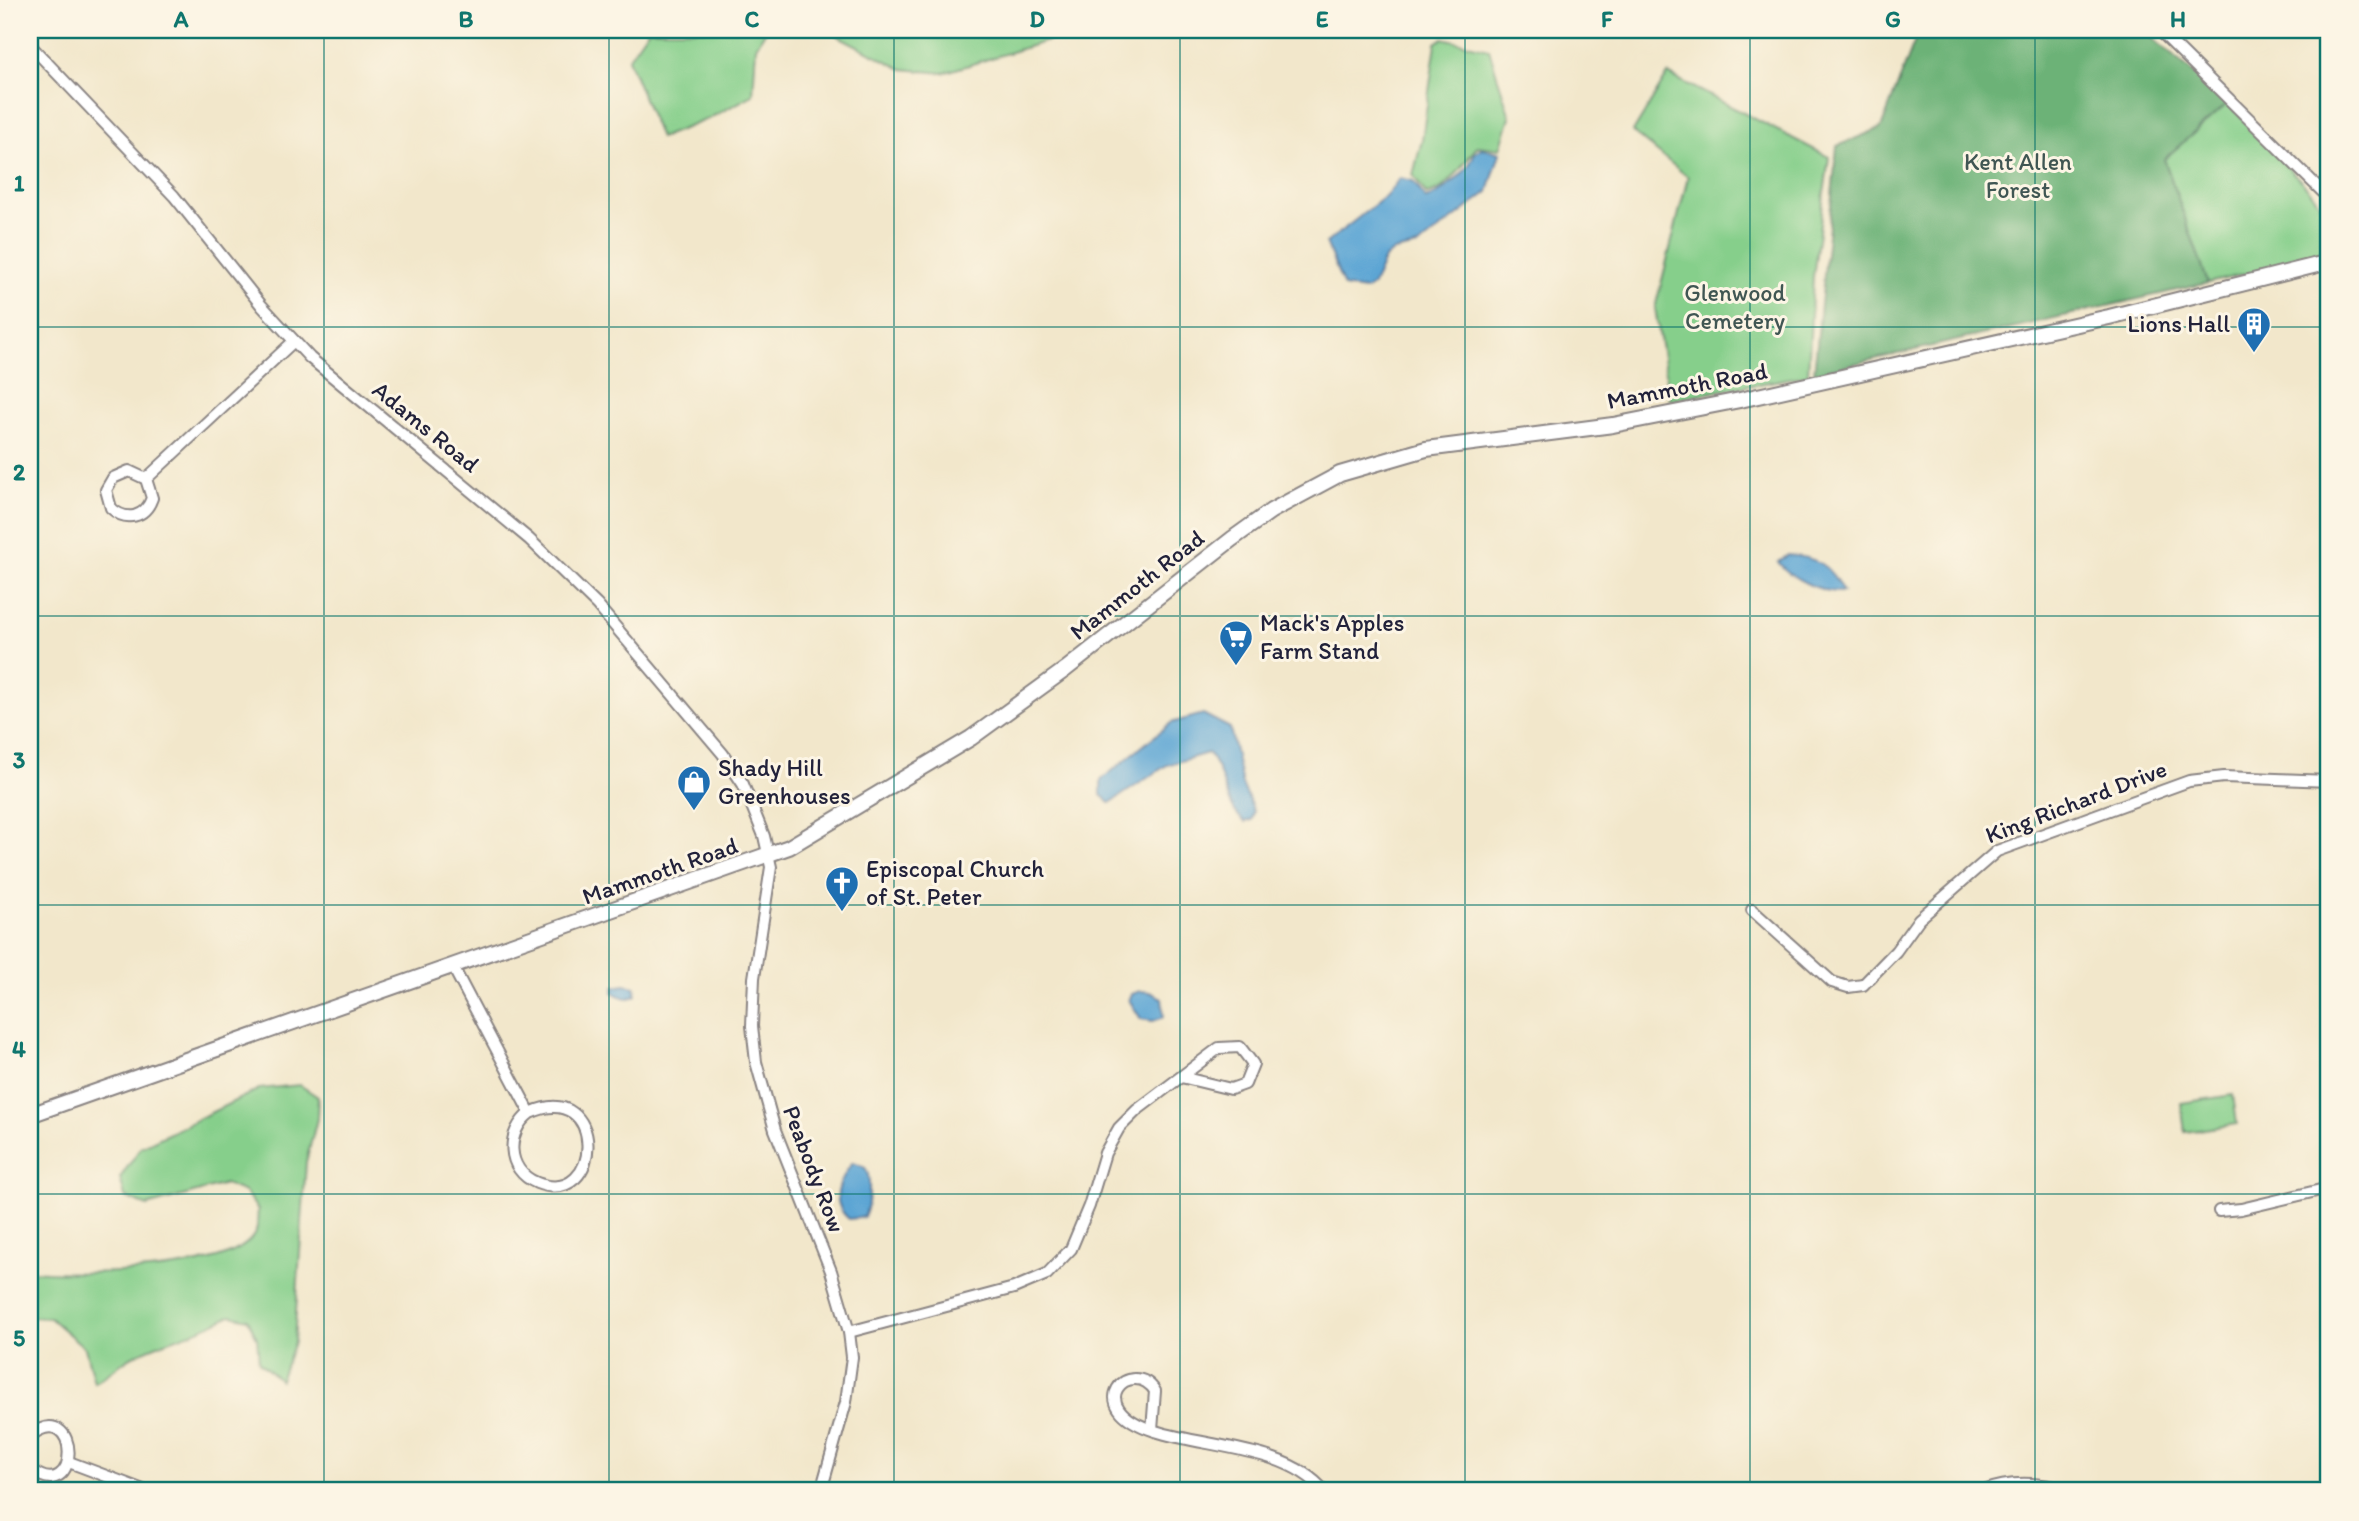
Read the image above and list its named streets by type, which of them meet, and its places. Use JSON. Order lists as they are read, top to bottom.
{
  "streets": {
    "main road": ["Mammoth Road"],
    "street": ["Adams Road", "King Richard Drive", "Peabody Row"]
  },
  "crossings": [
    ["Mammoth Road", "Adams Road"],
    ["Mammoth Road", "Peabody Row"],
    ["Adams Road", "Peabody Row"]
  ],
  "parks": ["Kent Allen Forest", "Glenwood Cemetery"],
  "places": {
    "building": ["Lions Hall"],
    "supermarket": ["Mack's Apples Farm Stand"],
    "shop": ["Shady Hill Greenhouses"],
    "church": ["Episcopal Church of St. Peter"]
  },
  "grid": {
    "columns": [
      "A",
      "B",
      "C",
      "D",
      "E",
      "F",
      "G",
      "H"
    ],
    "rows": [
      "1",
      "2",
      "3",
      "4",
      "5"
    ]
  }
}
